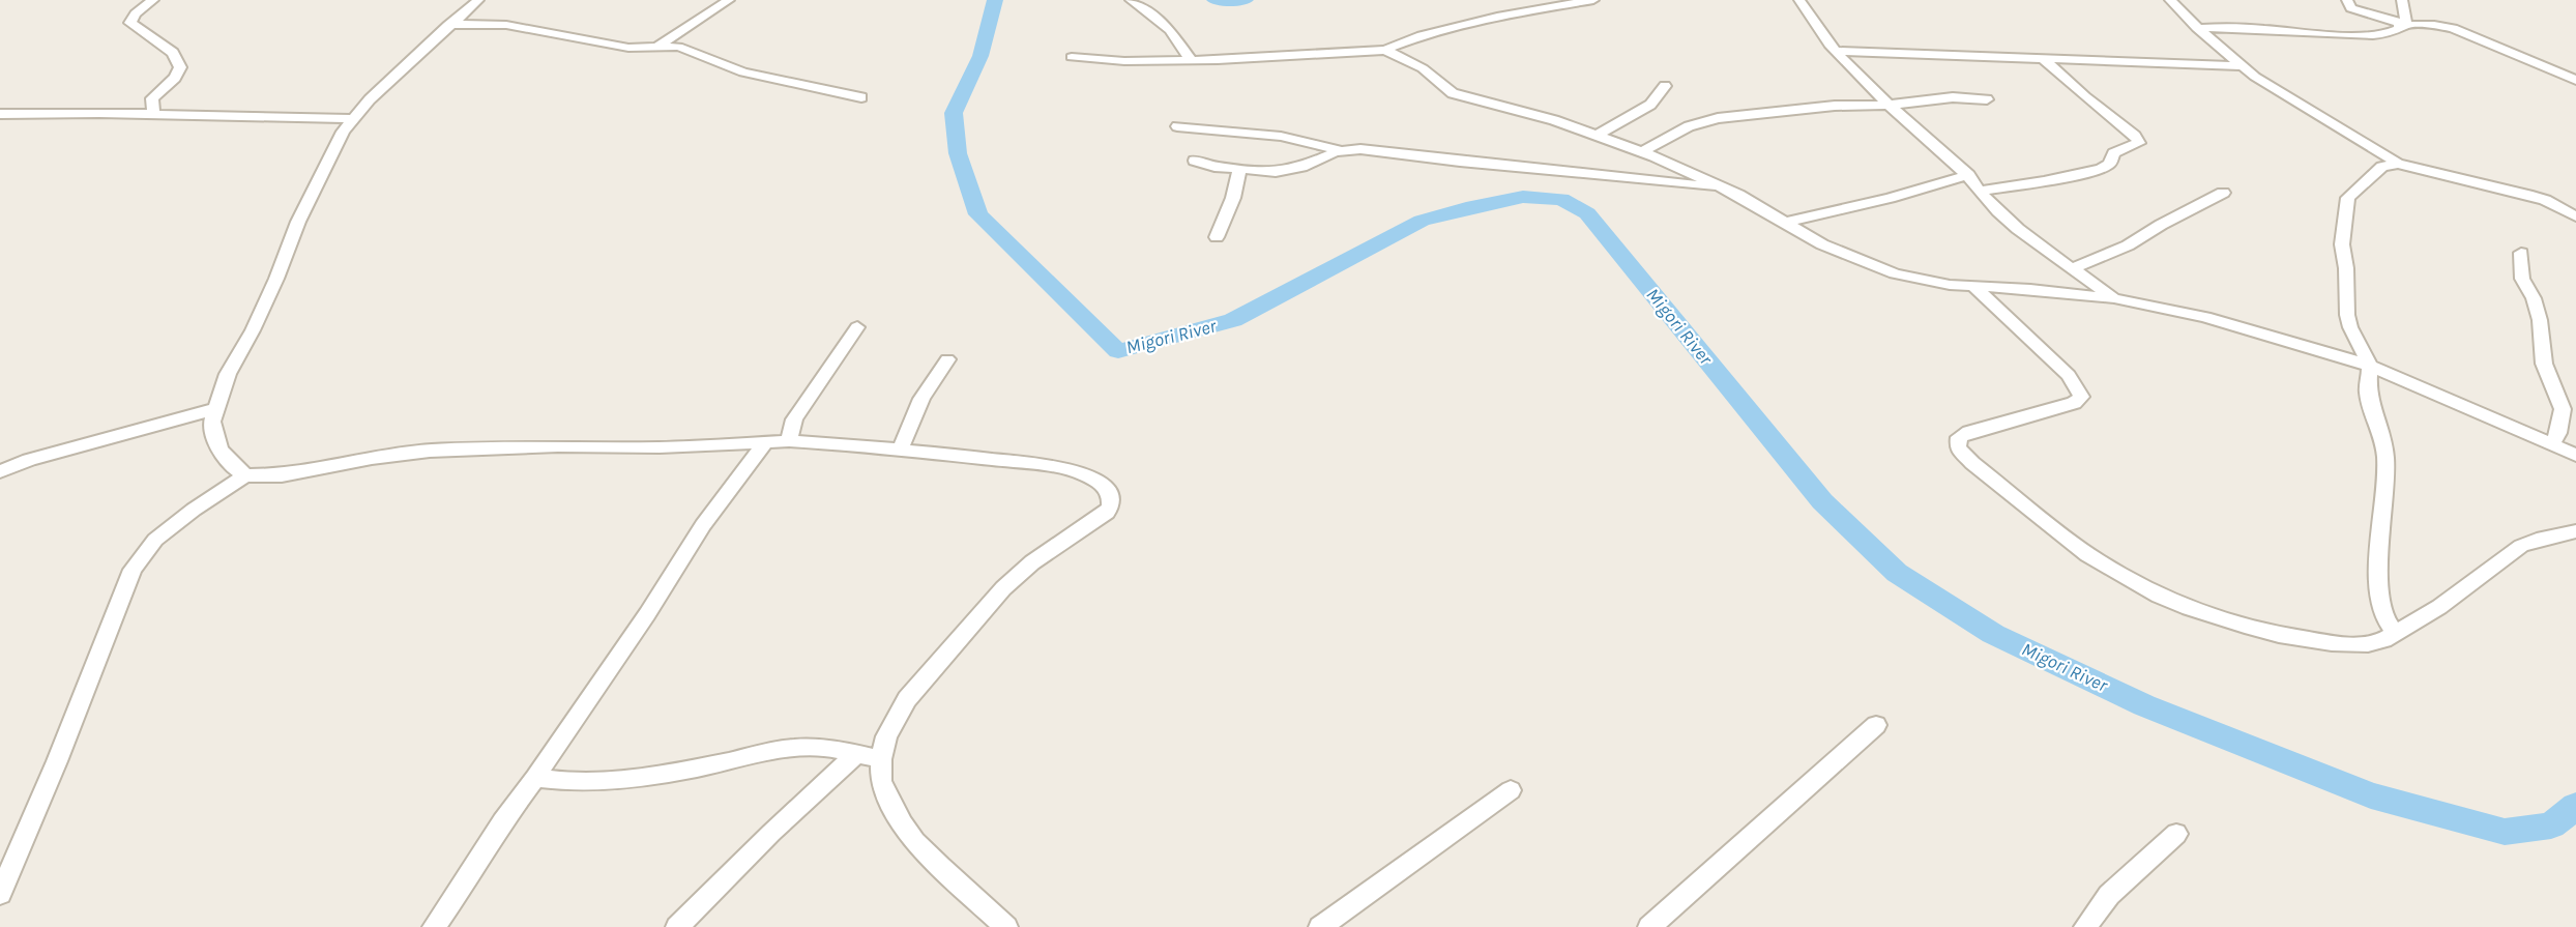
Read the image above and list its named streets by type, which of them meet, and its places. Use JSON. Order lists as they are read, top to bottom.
{
  "water": ["Migori River"]
}
